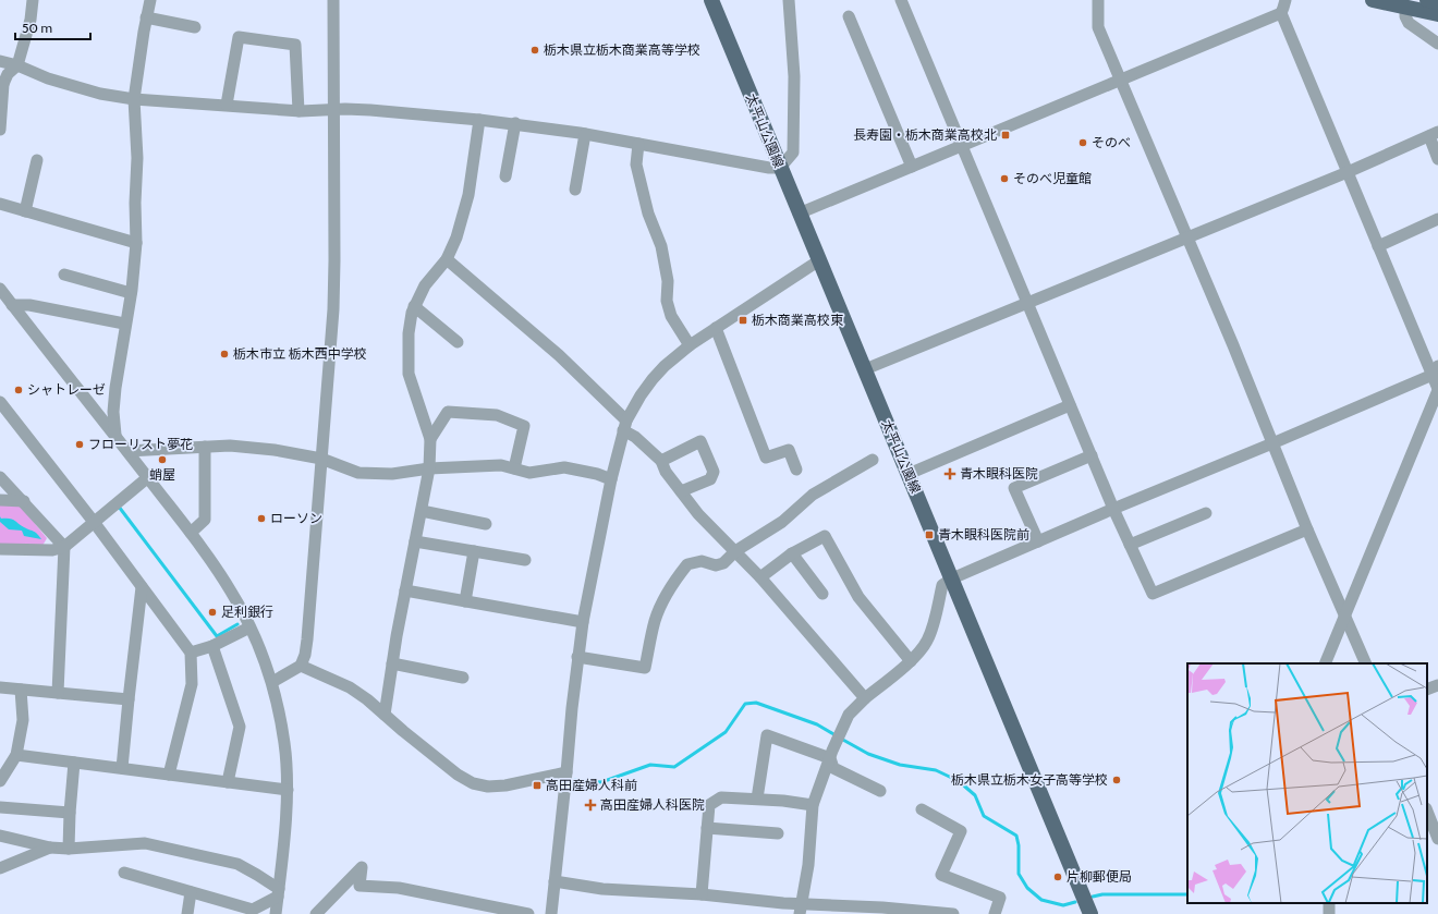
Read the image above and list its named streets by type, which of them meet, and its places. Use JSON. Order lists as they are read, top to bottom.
{
  "streets": {
    "main road": ["太平山公園線"]
  },
  "places": {
    "other": [
      "栃木県立栃木商業高等学校",
      "そのべ",
      "そのべ児童館",
      "栃木市立 栃木西中学校",
      "シャトレーゼ",
      "フローリスト夢花",
      "蛸屋",
      "ローソン",
      "足利銀行",
      "栃木県立栃木女子高等学校",
      "片柳郵便局"
    ],
    "transit": [
      "長寿園・栃木商業高校北",
      "栃木商業高校東",
      "青木眼科医院前",
      "高田産婦人科前"
    ],
    "health": ["青木眼科医院", "高田産婦人科医院"]
  },
  "scale_bar": "50 m"
}
